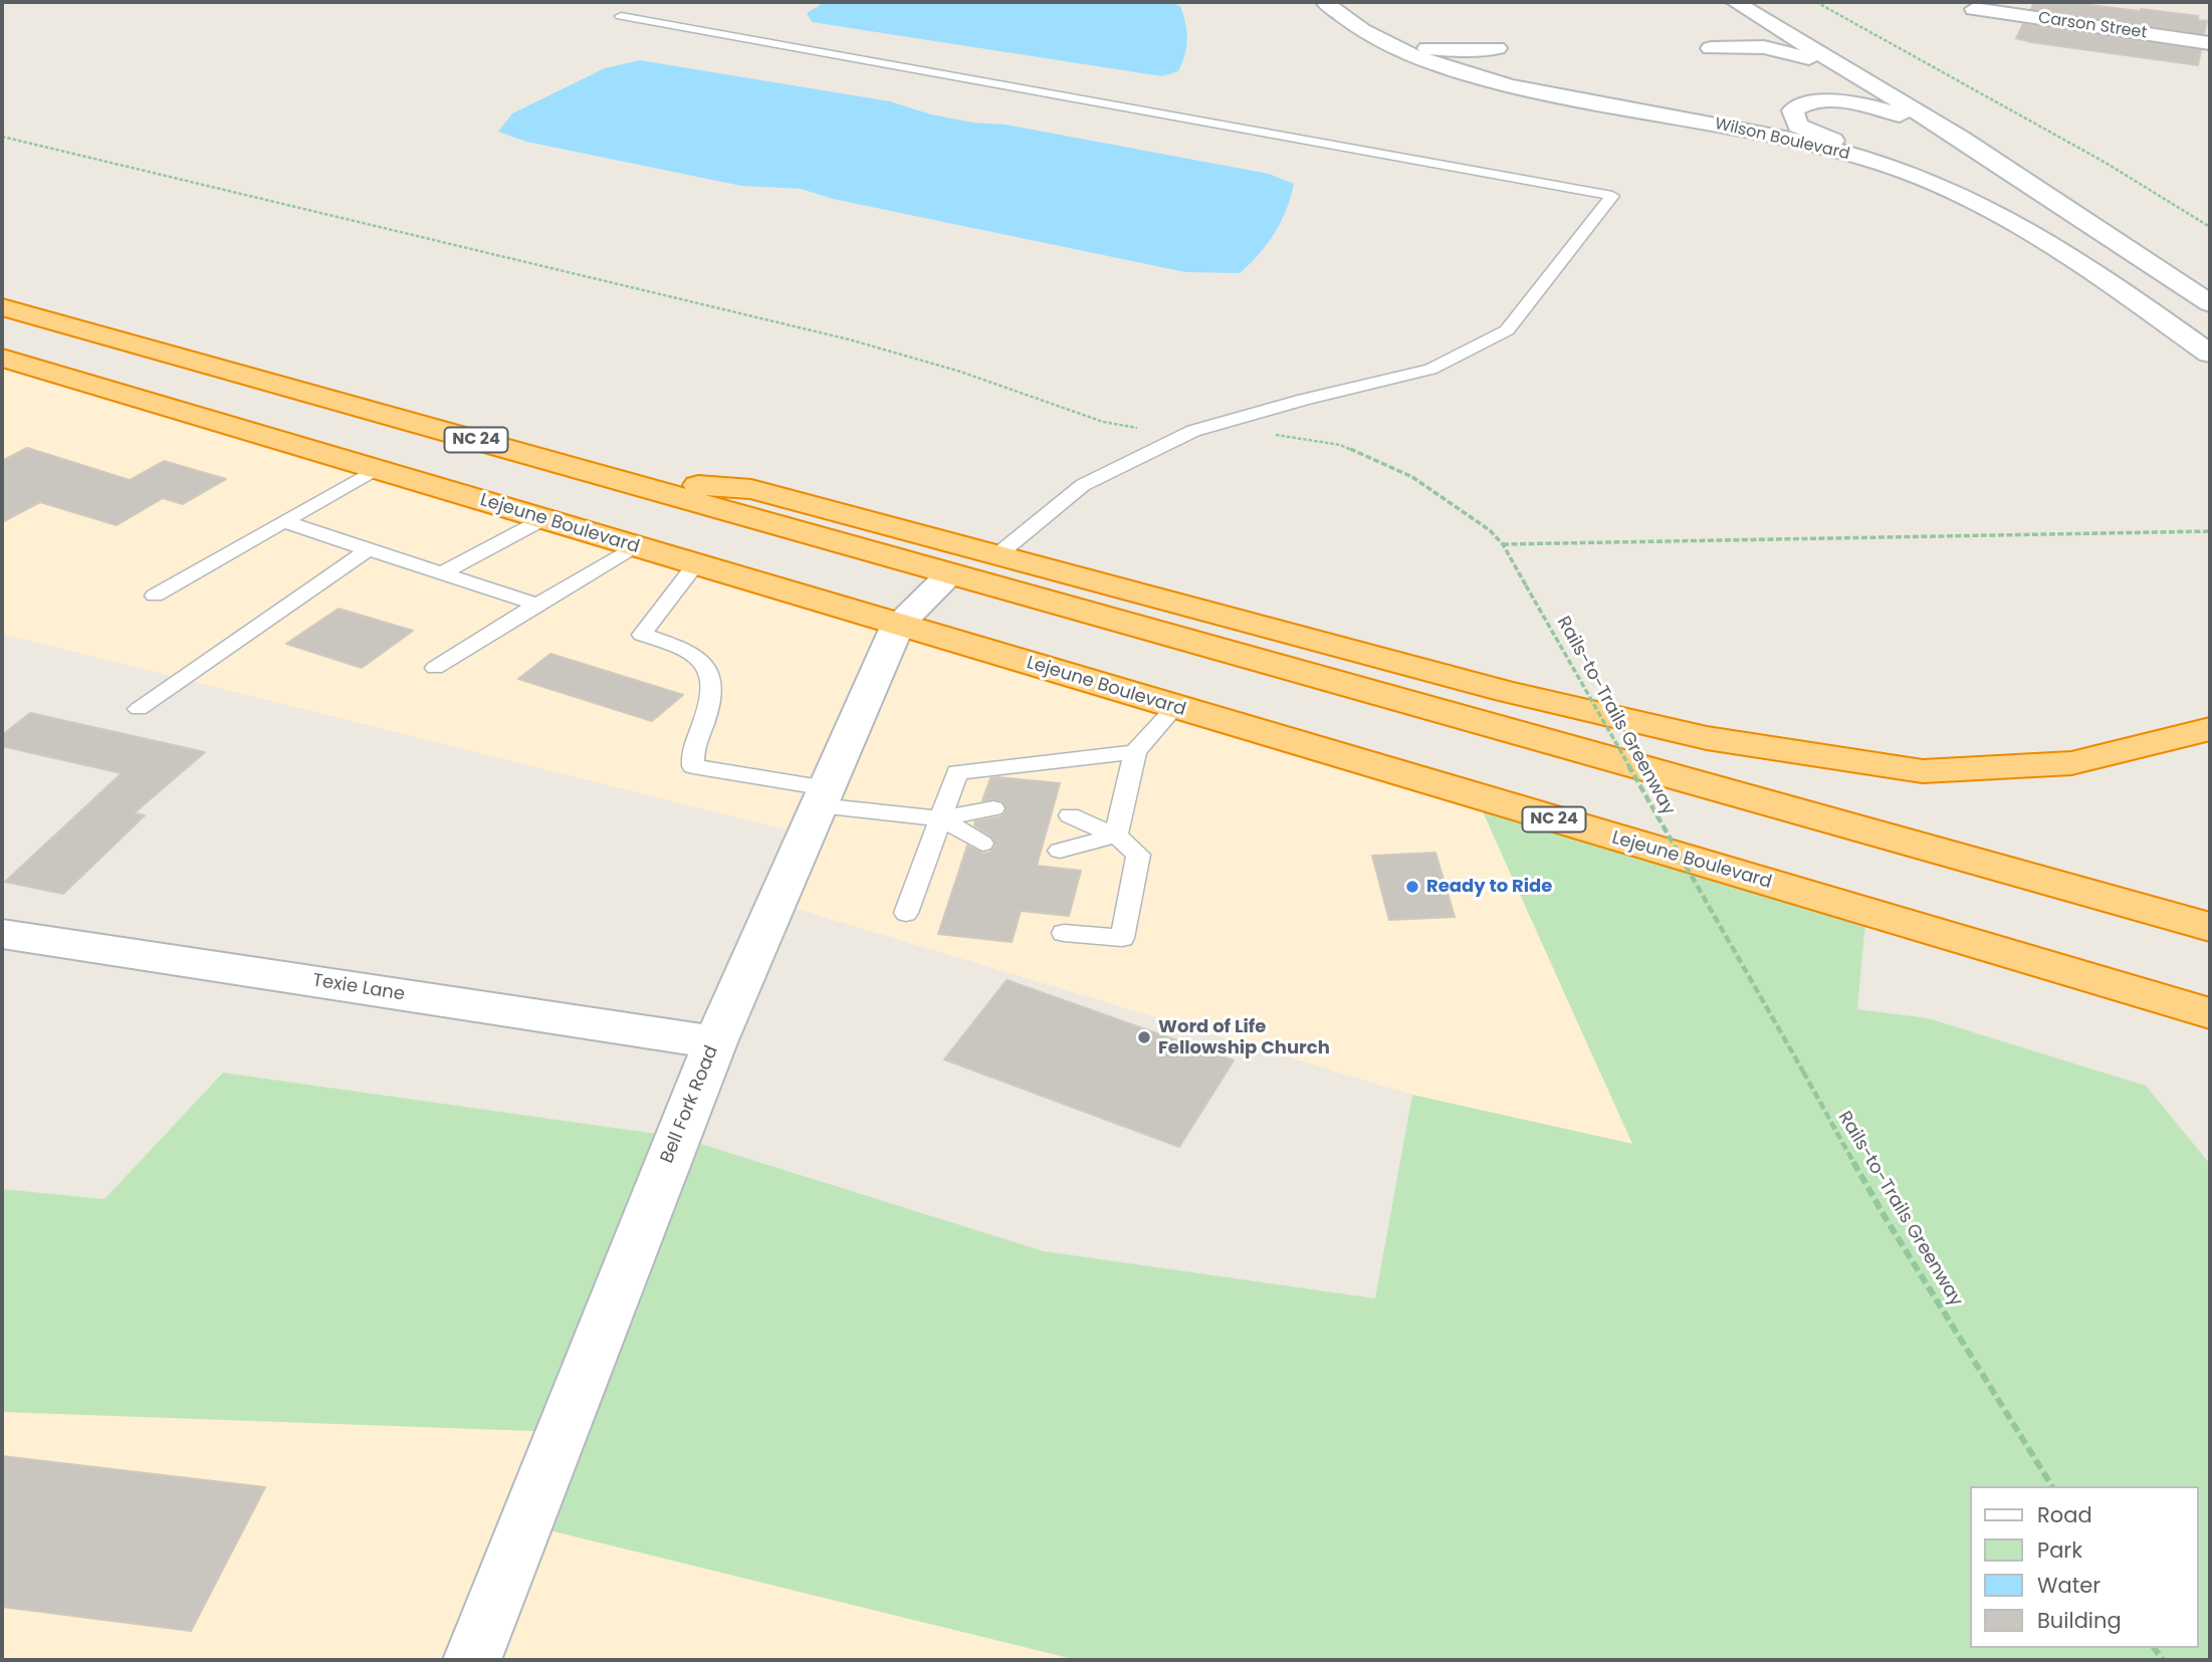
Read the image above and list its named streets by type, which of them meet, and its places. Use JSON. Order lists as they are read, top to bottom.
{
  "streets": {
    "highway": ["NC 24", "Lejeune Boulevard"],
    "main road": [
      "Carson Street",
      "Wilson Boulevard",
      "Texie Lane",
      "Bell Fork Road"
    ],
    "path": ["Rails-to-Trails Greenway"]
  },
  "crossings": [
    ["NC 24", "Bell Fork Road"],
    ["Lejeune Boulevard", "Bell Fork Road"],
    ["Texie Lane", "Bell Fork Road"]
  ],
  "places": ["Ready to Ride", "Word of Life Fellowship Church"],
  "legend": [
    "Road",
    "Park",
    "Water",
    "Building"
  ]
}
